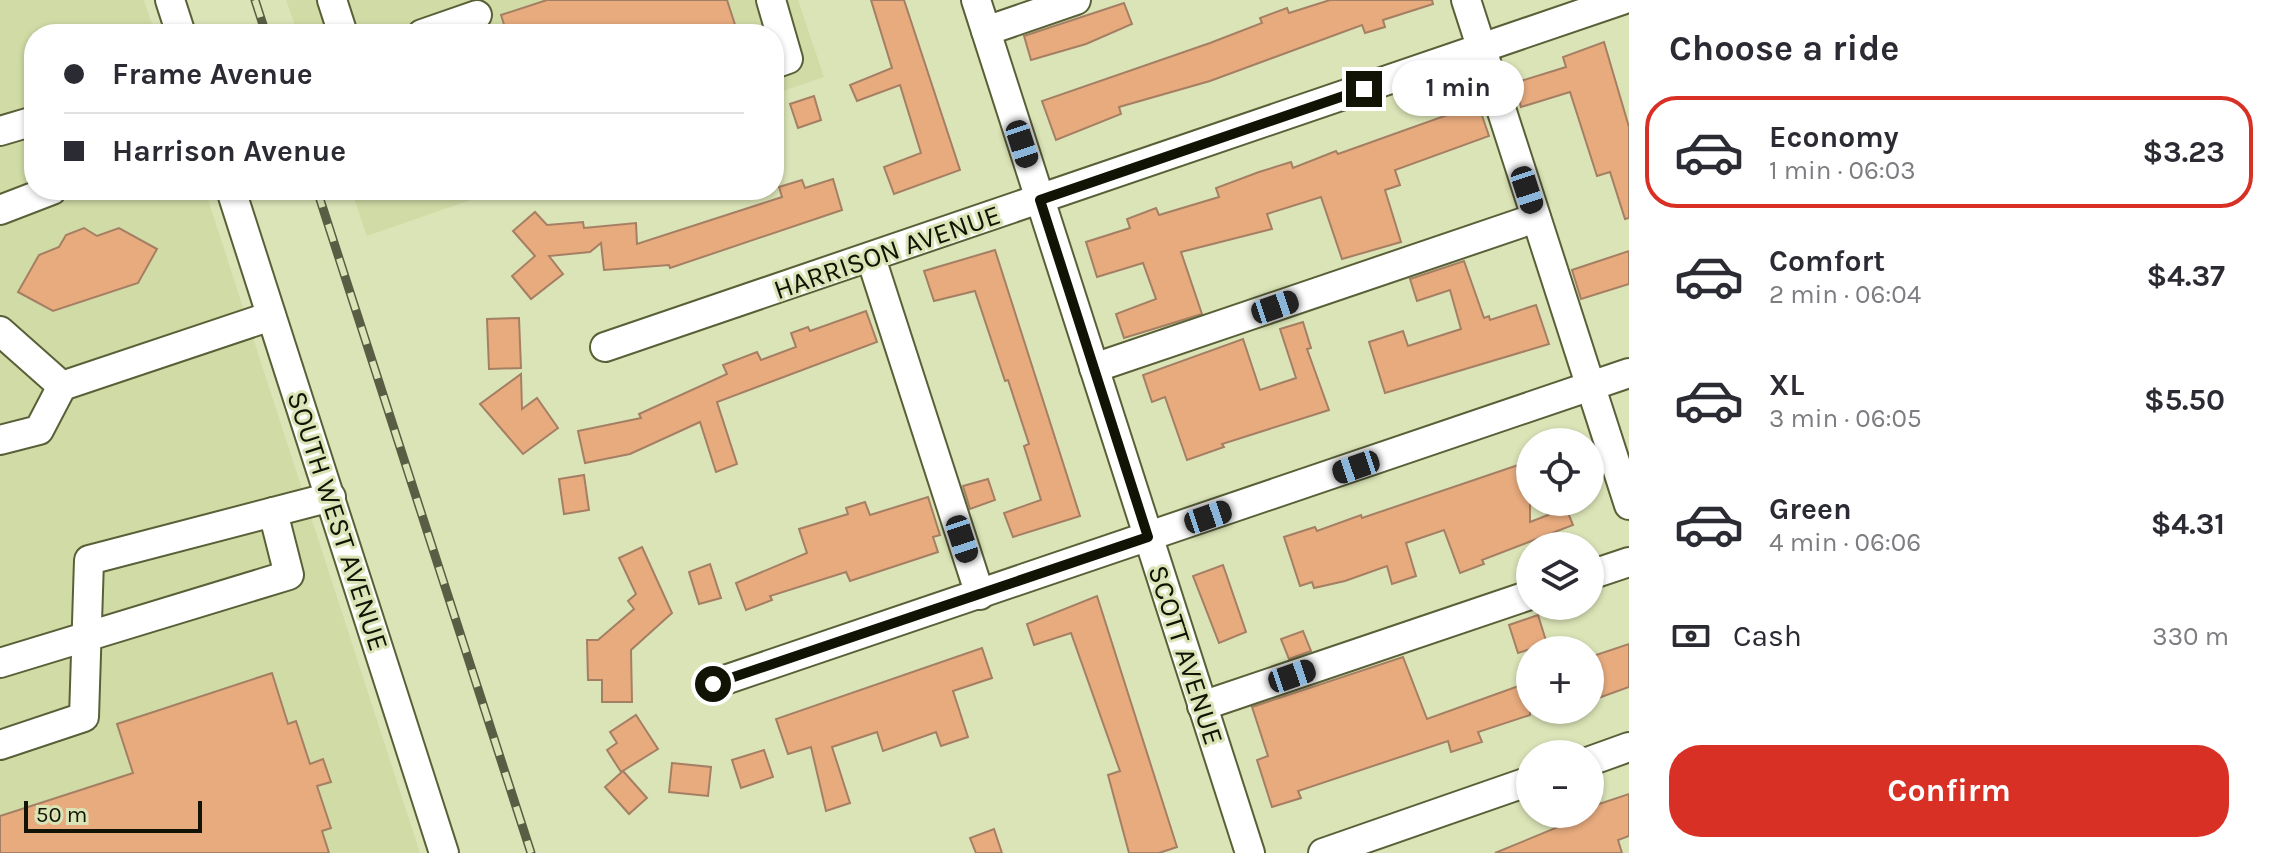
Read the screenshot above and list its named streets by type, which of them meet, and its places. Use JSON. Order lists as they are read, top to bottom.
{
  "streets": {
    "street": ["HARRISON AVENUE", "SOUTH WEST AVENUE", "SCOTT AVENUE"]
  },
  "crossings": [
    ["HARRISON AVENUE", "SCOTT AVENUE"]
  ],
  "scale_bar": "50 m",
  "page": {
    "heading": "Choose a ride",
    "banner": ["Frame Avenue", "Harrison Avenue"],
    "bubble": "1 min",
    "list": [
      {
        "name": "Economy",
        "note": "1 min · 06:03",
        "value": "$3.23"
      },
      {
        "name": "Comfort",
        "note": "2 min · 06:04",
        "value": "$4.37"
      },
      {
        "name": "XL",
        "note": "3 min · 06:05",
        "value": "$5.50"
      },
      {
        "name": "Green",
        "note": "4 min · 06:06",
        "value": "$4.31"
      }
    ],
    "map_buttons": ["+", "−"],
    "pay": ["Cash", "330 m"],
    "buttons": "Confirm",
    "scale": "50 m"
  }
}
